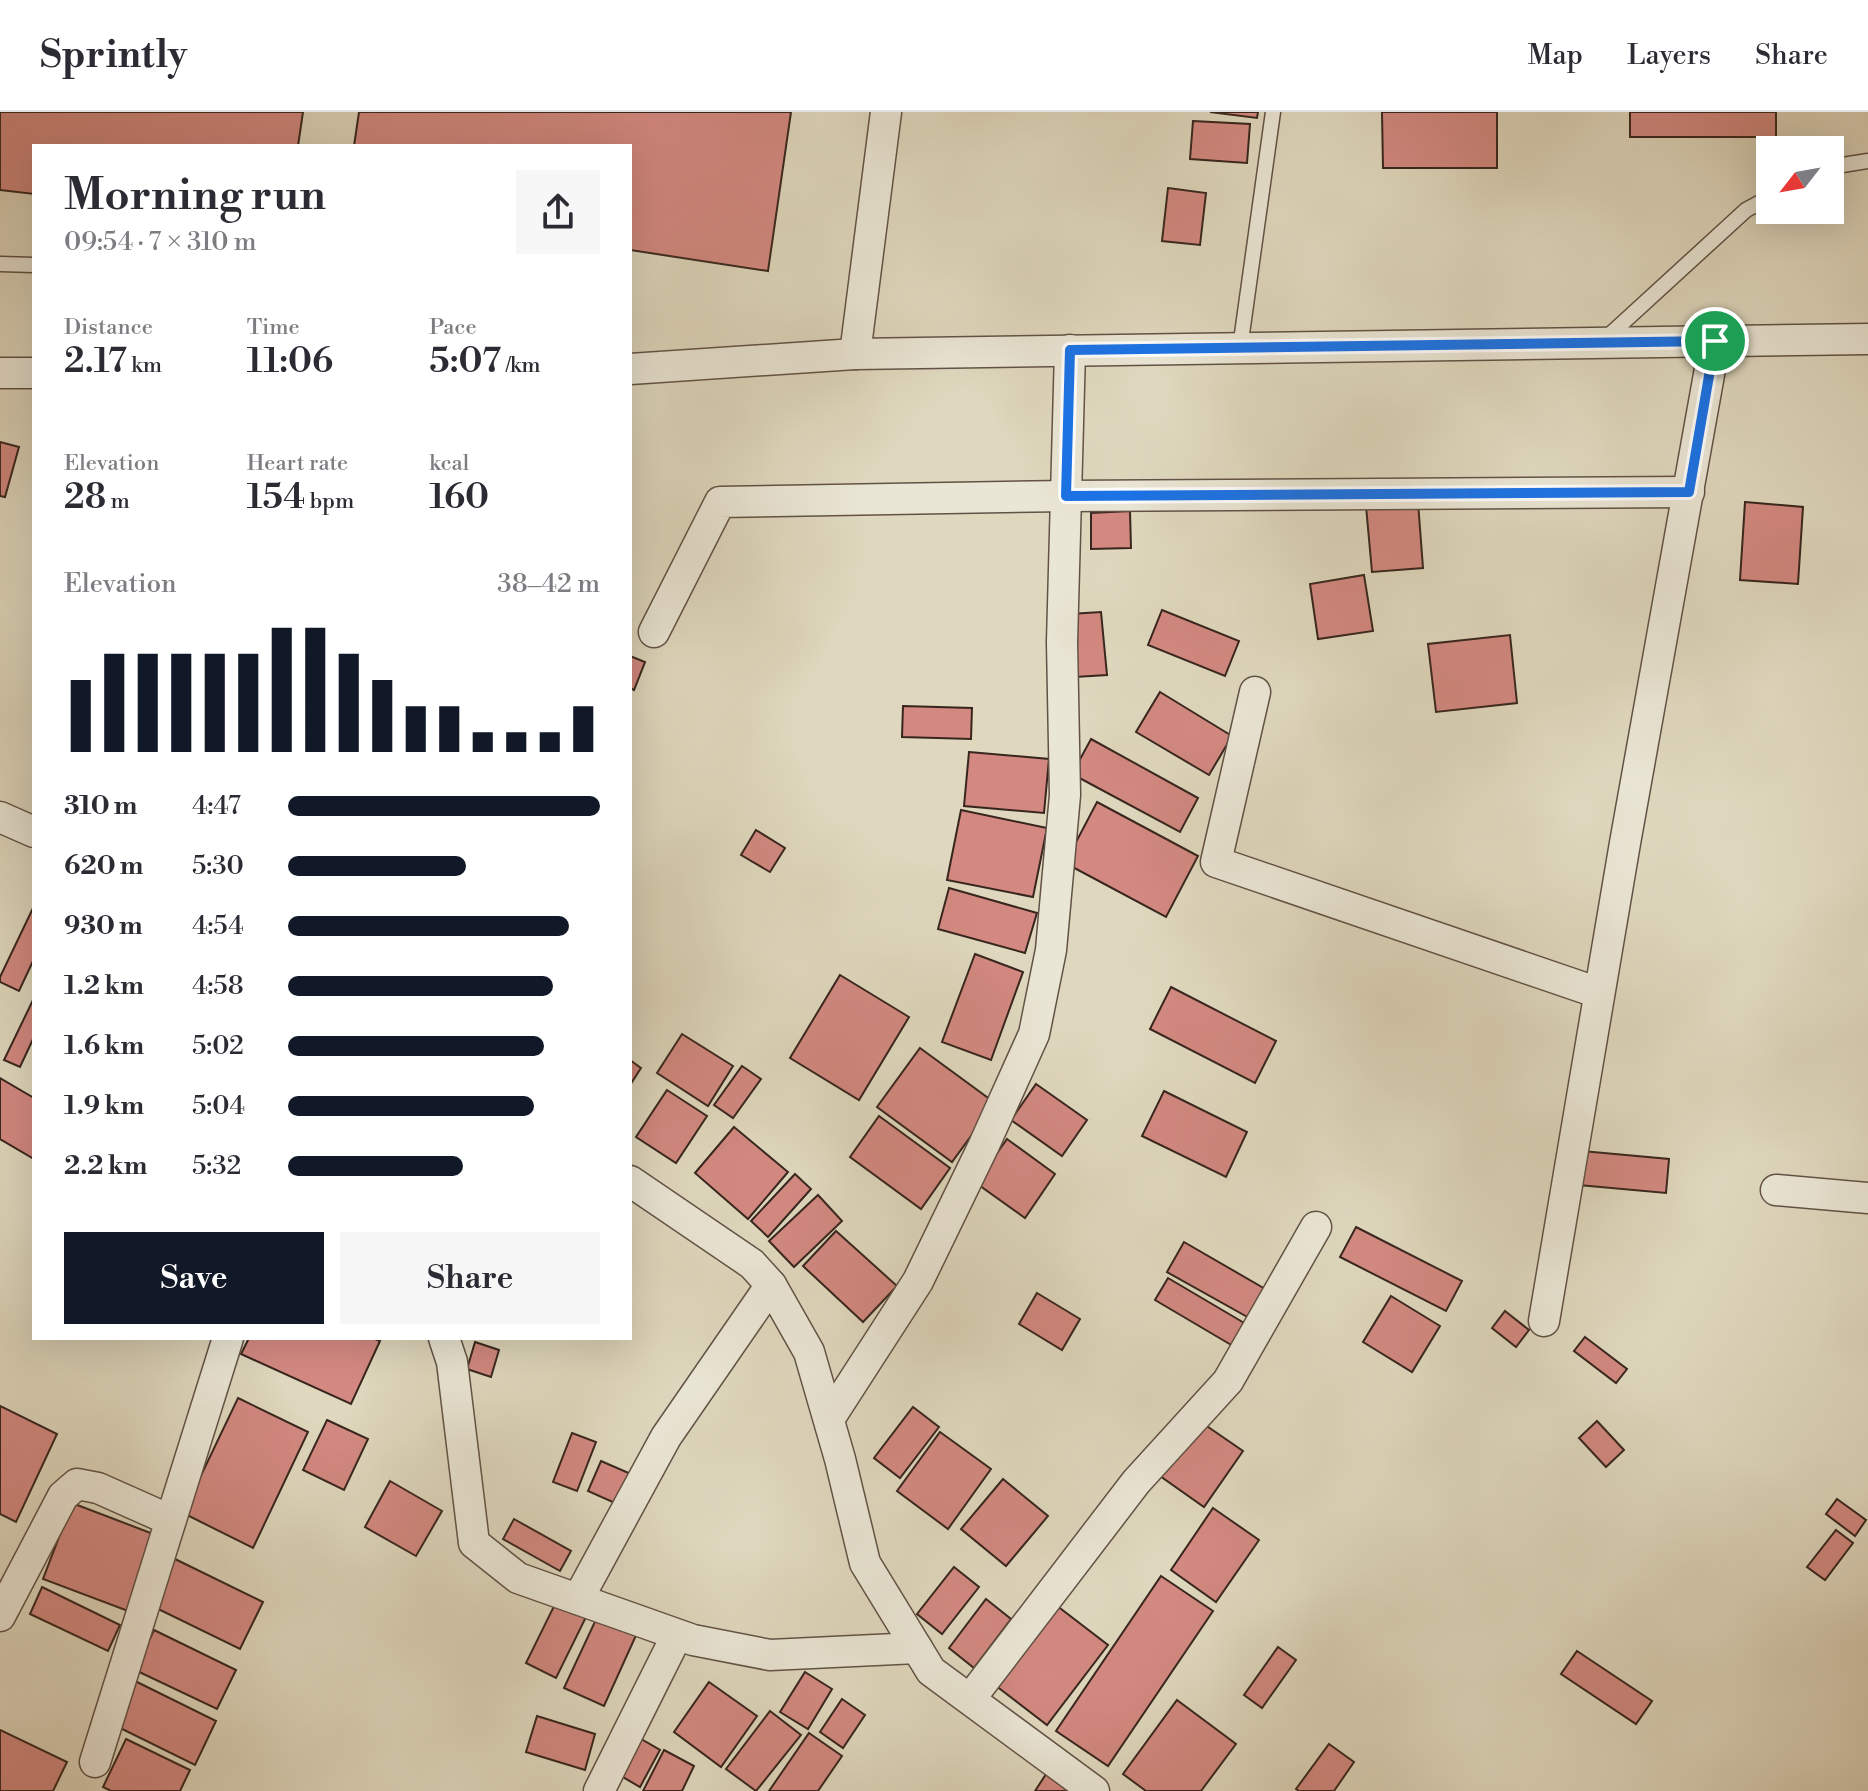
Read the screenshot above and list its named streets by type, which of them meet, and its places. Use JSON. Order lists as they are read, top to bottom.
{
  "north": "bottom left",
  "page": {
    "header": "Sprintly",
    "nav": ["Map", "Layers", "Share"],
    "heading": ["Morning run", "09:54 · 7 × 310 m"],
    "stats": [
      ["Distance", "2.17 km"],
      ["Time", "11:06"],
      ["Pace", "5:07 /km"],
      ["Elevation", "28 m"],
      ["Heart rate", "154 bpm"],
      ["kcal", "160"]
    ],
    "chart": ["Elevation", "38–42 m"],
    "list": [
      {
        "name": "310 m",
        "note": "4:47"
      },
      {
        "name": "620 m",
        "note": "5:30"
      },
      {
        "name": "930 m",
        "note": "4:54"
      },
      {
        "name": "1.2 km",
        "note": "4:58"
      },
      {
        "name": "1.6 km",
        "note": "5:02"
      },
      {
        "name": "1.9 km",
        "note": "5:04"
      },
      {
        "name": "2.2 km",
        "note": "5:32"
      }
    ],
    "buttons": ["Save", "Share"]
  }
}
